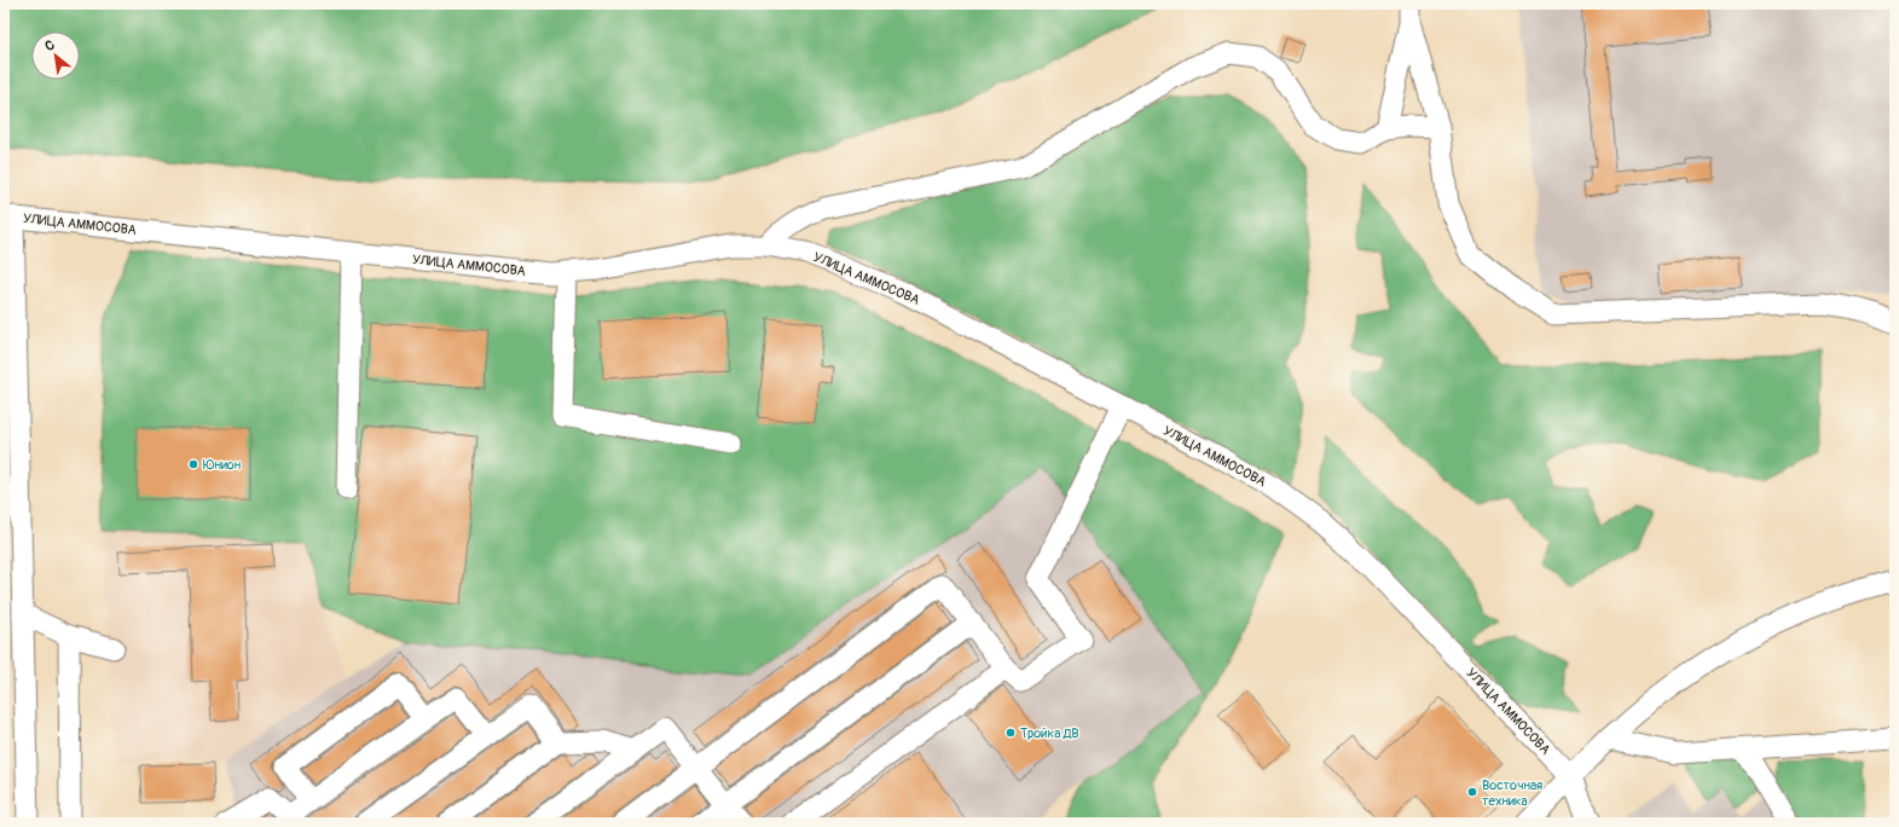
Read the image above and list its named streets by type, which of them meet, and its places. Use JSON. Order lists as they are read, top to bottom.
{
  "streets": {
    "street": ["УЛИЦА АММОСОВА"]
  },
  "places": ["Юнион", "Тройка ДВ", "Восточная техника"],
  "north": "top left"
}
